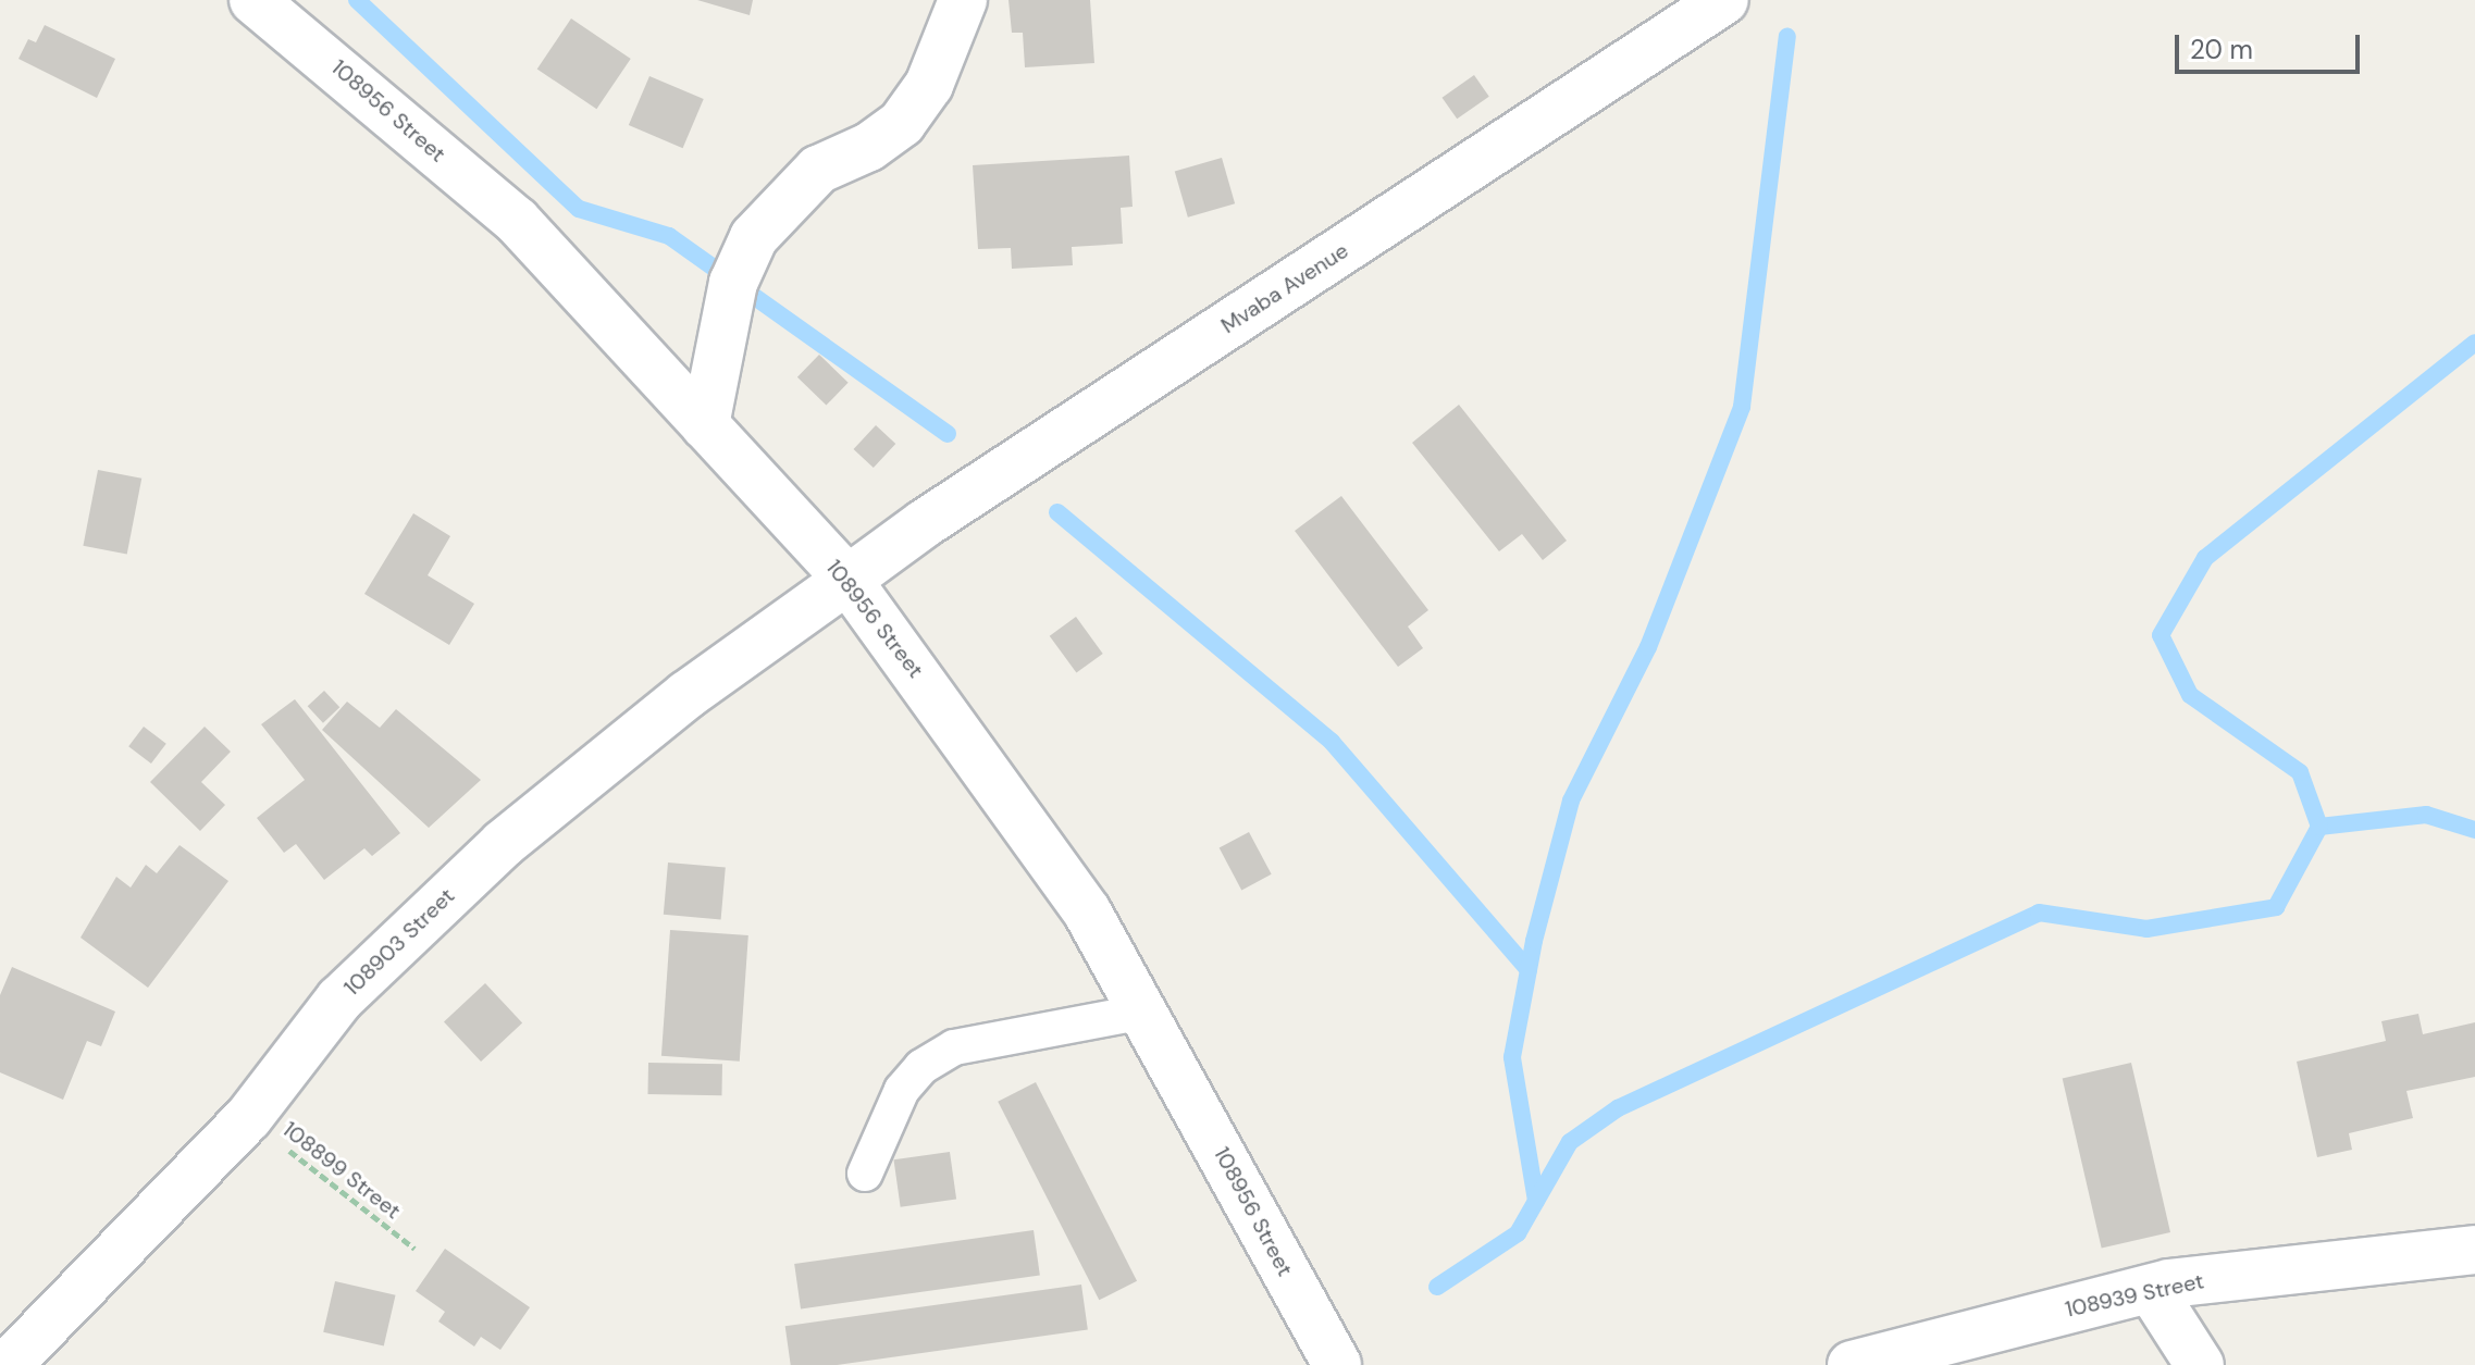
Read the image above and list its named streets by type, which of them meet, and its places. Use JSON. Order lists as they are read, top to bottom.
{
  "streets": {
    "street": [
      "108956 Street",
      "Mvaba Avenue",
      "108903 Street",
      "108939 Street"
    ],
    "path": ["108899 Street"]
  },
  "crossings": [
    ["108956 Street", "Mvaba Avenue"],
    ["108956 Street", "108903 Street"],
    ["Mvaba Avenue", "108903 Street"],
    ["108903 Street", "108899 Street"]
  ],
  "scale_bar": "20 m"
}
